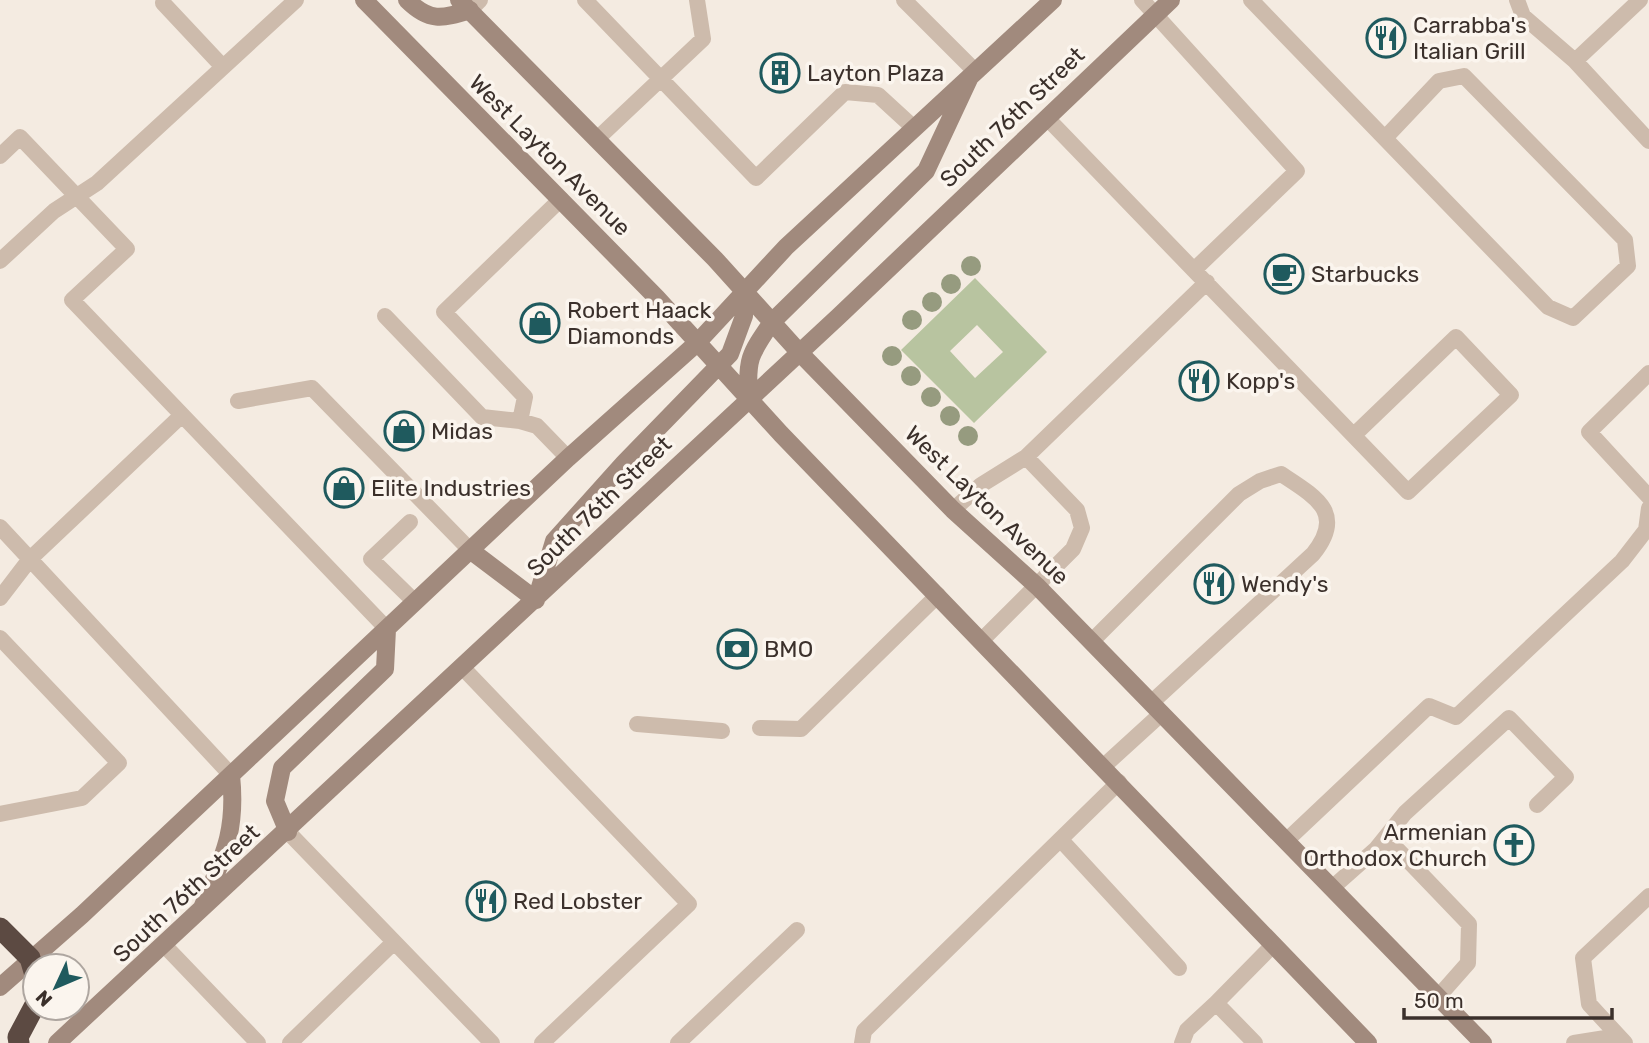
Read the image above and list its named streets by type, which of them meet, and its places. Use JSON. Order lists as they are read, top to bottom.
{
  "streets": {
    "main road": ["South 76th Street", "West Layton Avenue"]
  },
  "crossings": [
    ["South 76th Street", "West Layton Avenue"]
  ],
  "places": {
    "restaurant": [
      "Carrabba's Italian Grill",
      "Kopp's",
      "Wendy's",
      "Red Lobster"
    ],
    "building": ["Layton Plaza"],
    "cafe": ["Starbucks"],
    "shop": ["Robert Haack Diamonds", "Midas", "Elite Industries"],
    "bank": ["BMO"],
    "church": ["Armenian Orthodox Church"]
  },
  "scale_bar": "50 m",
  "north": "bottom left"
}
